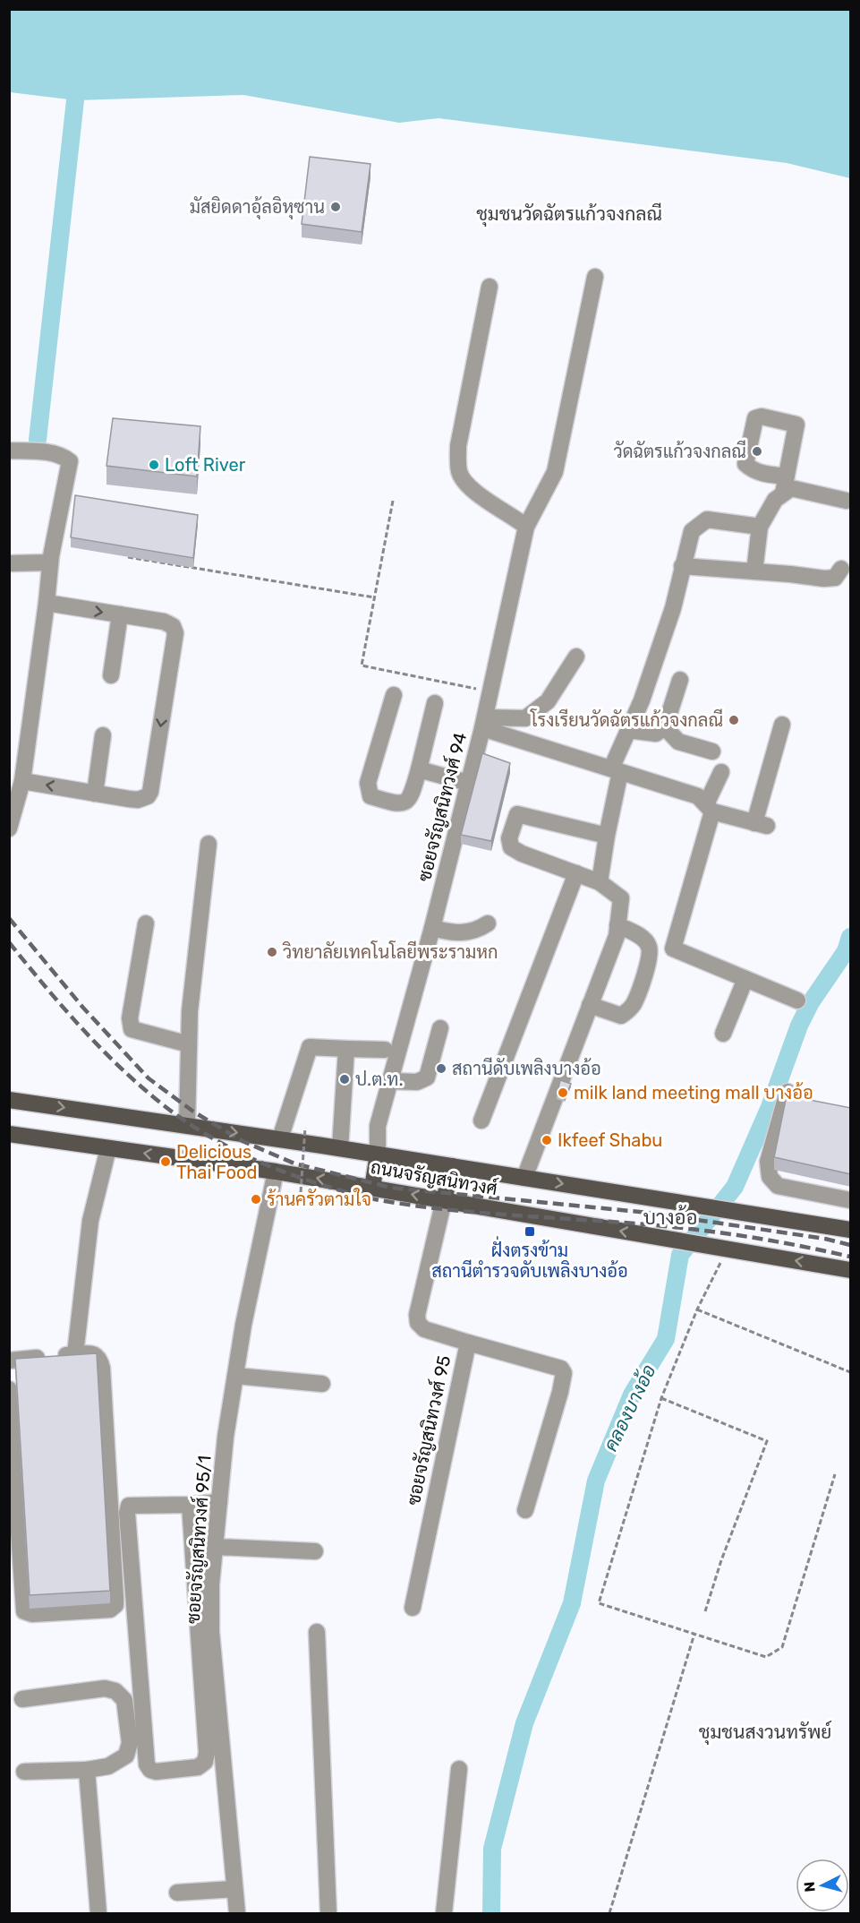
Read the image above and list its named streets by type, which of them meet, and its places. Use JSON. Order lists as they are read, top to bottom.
{
  "streets": {
    "main road": ["ถนนจรัญสนิทวงศ์"],
    "street": ["ซอยจรัญสนิทวงศ์ 94", "ซอยจรัญสนิทวงศ์ 95", "ซอยจรัญสนิทวงศ์ 95/1"]
  },
  "crossings": [
    ["ซอยจรัญสนิทวงศ์ 94", "ถนนจรัญสนิทวงศ์"],
    ["ถนนจรัญสนิทวงศ์", "ซอยจรัญสนิทวงศ์ 95"],
    ["ถนนจรัญสนิทวงศ์", "ซอยจรัญสนิทวงศ์ 95/1"]
  ],
  "districts": ["ชุมชนวัดฉัตรแก้วจงกลณี", "บางอ้อ", "ชุมชนสงวนทรัพย์"],
  "water": ["คลองบางอ้อ"],
  "places": {
    "other": [
      "มัสยิดดาอุ้ลอิหุซาน",
      "วัดฉัตรแก้วจงกลณี",
      "Loft River",
      "โรงเรียนวัดฉัตรแก้วจงกลณี",
      "วิทยาลัยเทคโนโลยีพระรามหก",
      "สถานีดับเพลิงบางอ้อ",
      "ป.ต.ท.",
      "milk land meeting mall บางอ้อ",
      "Ikfeef Shabu",
      "Delicious Thai Food",
      "ร้านครัวตามใจ"
    ],
    "transit": ["ฝั่งตรงข้าม สถานีตำรวจดับเพลิงบางอ้อ"]
  },
  "north": "left"
}
